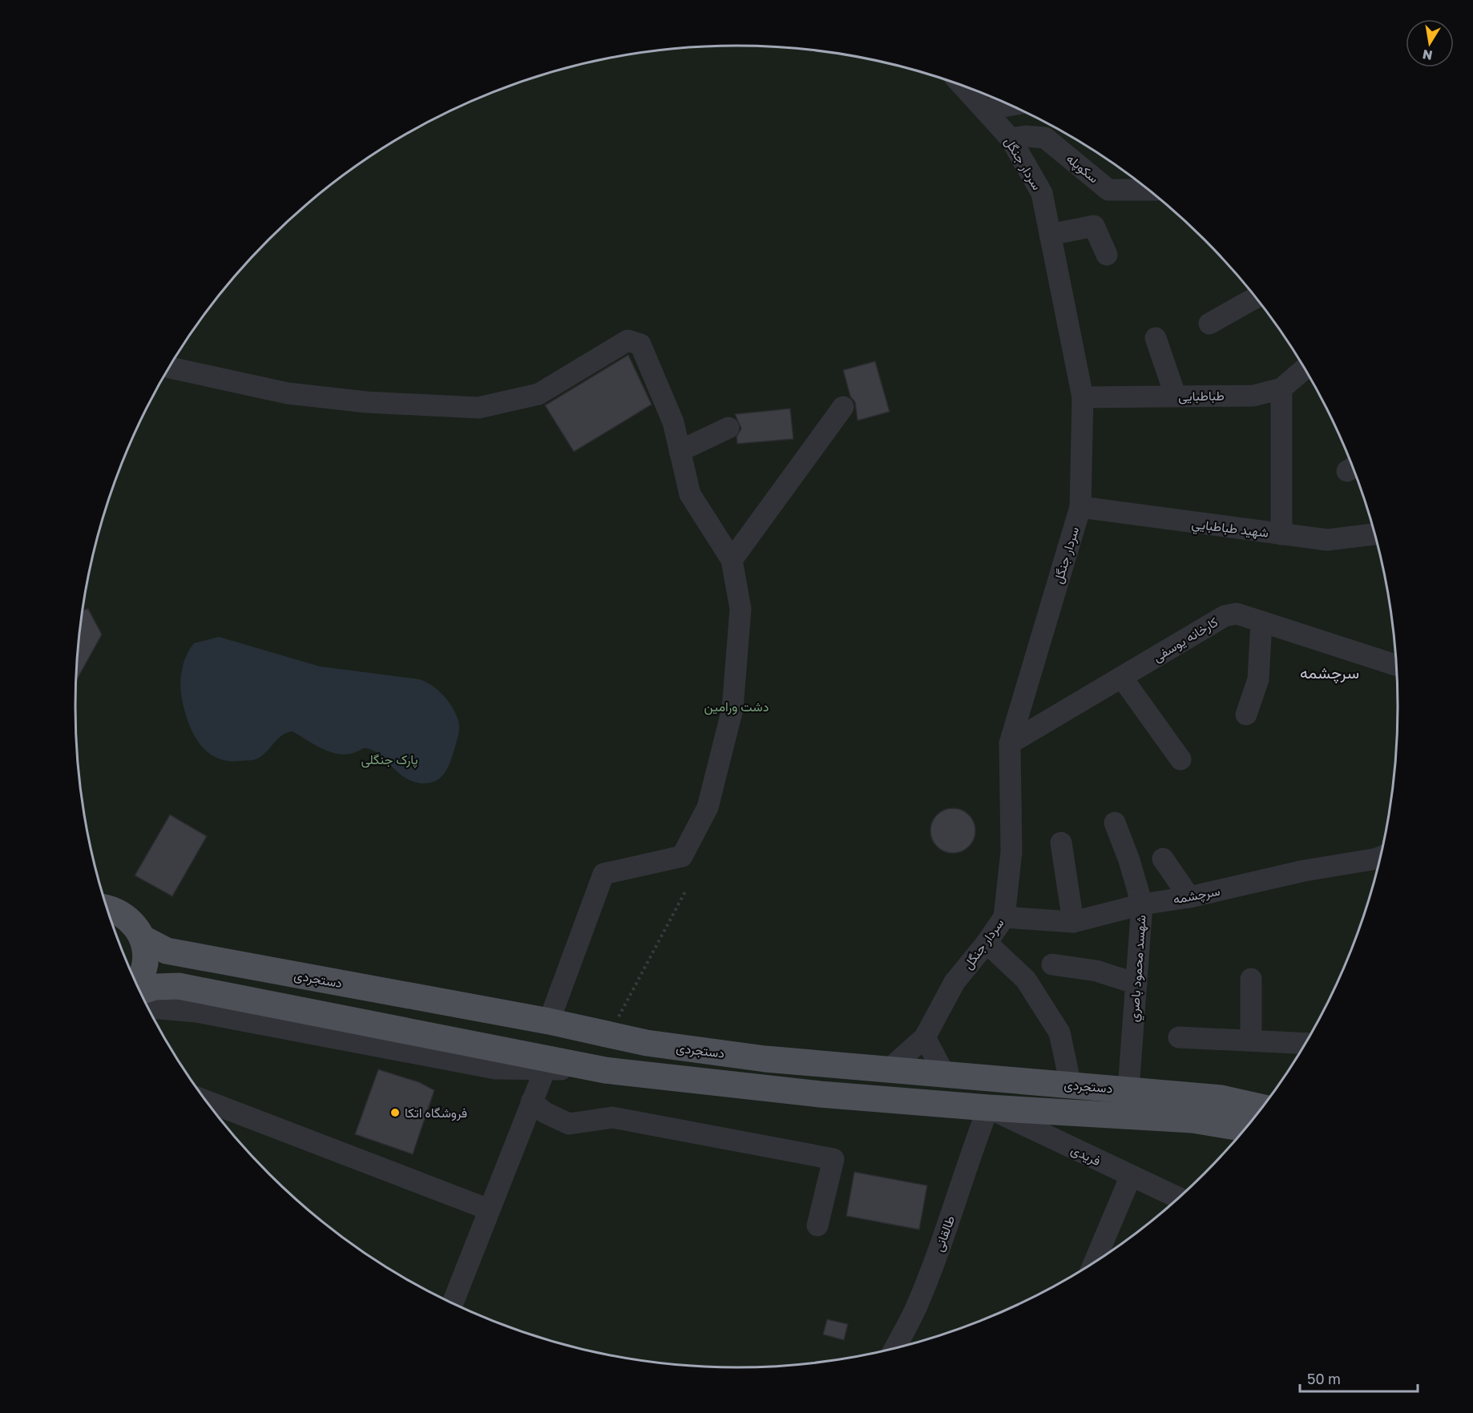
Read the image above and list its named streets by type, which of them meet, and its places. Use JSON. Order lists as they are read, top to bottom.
{
  "streets": {
    "main road": ["دستجردی"],
    "street": [
      "سردار جنگل",
      "سکوپله",
      "طباطبایی",
      "شهيد طباطبايي",
      "کارخانه یوسفی",
      "سرچشمه",
      "شهسد محمود باصري",
      "فریدی",
      "طالقانی"
    ]
  },
  "crossings": [
    ["سردار جنگل", "سکوپله"],
    ["سردار جنگل", "طباطبایی"],
    ["سردار جنگل", "شهيد طباطبايي"],
    ["سردار جنگل", "کارخانه یوسفی"],
    ["سردار جنگل", "سرچشمه"],
    ["سرچشمه", "شهسد محمود باصري"],
    ["شهسد محمود باصري", "دستجردی"],
    ["دستجردی", "فریدی"],
    ["دستجردی", "طالقانی"],
    ["فریدی", "طالقانی"]
  ],
  "districts": ["سرچشمه"],
  "parks": ["دشت ورامین", "پارک جنگلی"],
  "places": ["فروشگاه اتکا"],
  "scale_bar": "50 m",
  "north": "bottom"
}
